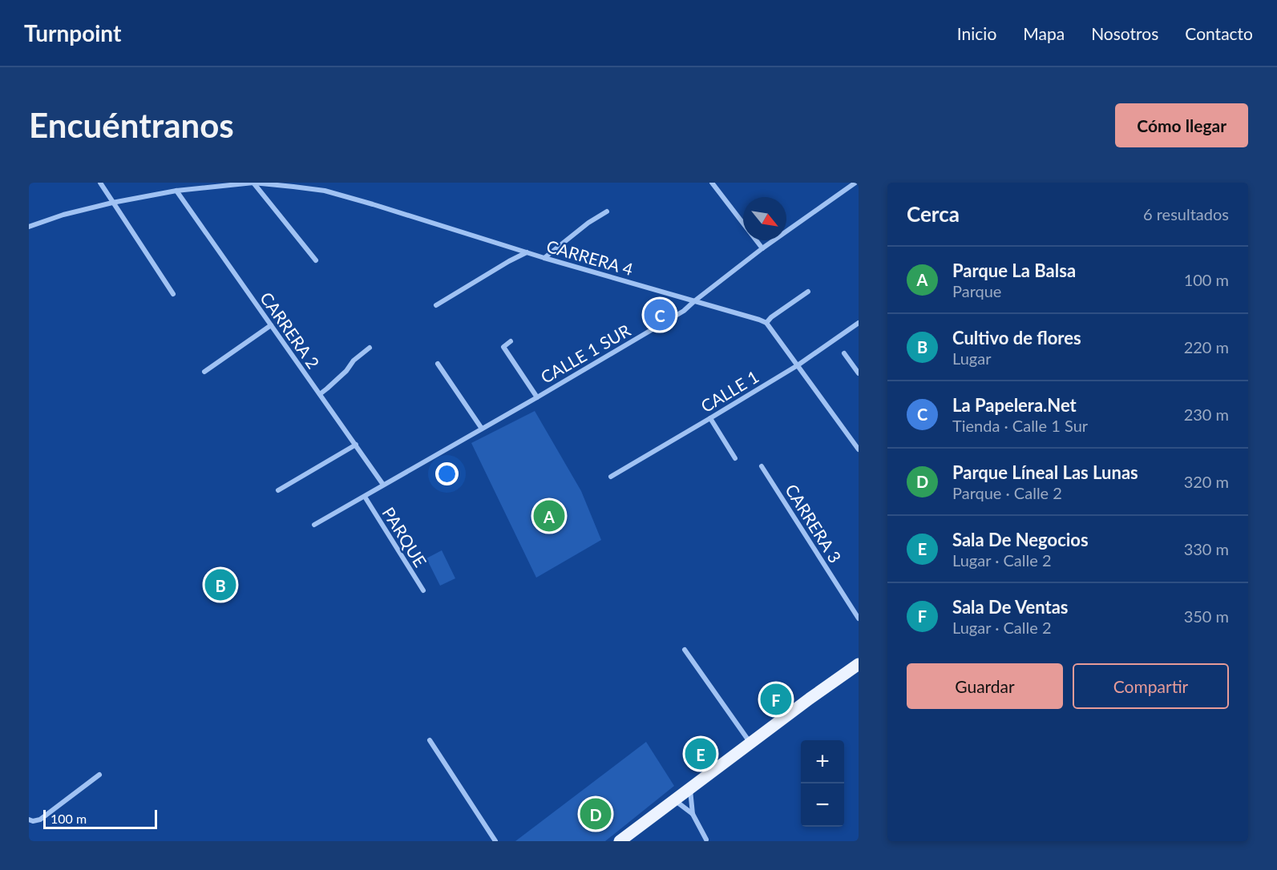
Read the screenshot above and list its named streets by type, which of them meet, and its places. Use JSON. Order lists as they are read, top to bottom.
{
  "streets": {
    "street": [
      "CARRERA 4",
      "CARRERA 2",
      "CALLE 1 SUR",
      "CALLE 1",
      "CARRERA 3",
      "PARQUE"
    ]
  },
  "crossings": [
    ["CARRERA 4", "CARRERA 2"],
    ["CARRERA 4", "CALLE 1 SUR"],
    ["CARRERA 2", "CALLE 1 SUR"],
    ["CALLE 1 SUR", "PARQUE"]
  ],
  "scale_bar": "100 m",
  "north": "bottom right",
  "page": {
    "header": "Turnpoint",
    "nav": [
      "Inicio",
      "Mapa",
      "Nosotros",
      "Contacto"
    ],
    "buttons": [
      "Cómo llegar",
      ["Guardar", "Compartir"]
    ],
    "title": "Encuéntranos",
    "heading": ["Cerca", "6 resultados"],
    "list": [
      {
        "mark": "A",
        "name": "Parque La Balsa",
        "note": "Parque",
        "value": "100 m"
      },
      {
        "mark": "B",
        "name": "Cultivo de flores",
        "note": "Lugar",
        "value": "220 m"
      },
      {
        "mark": "C",
        "name": "La Papelera.Net",
        "note": "Tienda · Calle 1 Sur",
        "value": "230 m"
      },
      {
        "mark": "D",
        "name": "Parque Líneal Las Lunas",
        "note": "Parque · Calle 2",
        "value": "320 m"
      },
      {
        "mark": "E",
        "name": "Sala De Negocios",
        "note": "Lugar · Calle 2",
        "value": "330 m"
      },
      {
        "mark": "F",
        "name": "Sala De Ventas",
        "note": "Lugar · Calle 2",
        "value": "350 m"
      }
    ],
    "pins": [
      "C",
      "A",
      "B",
      "F",
      "E",
      "D"
    ],
    "map_buttons": ["+", "−"],
    "scale": "100 m"
  }
}
